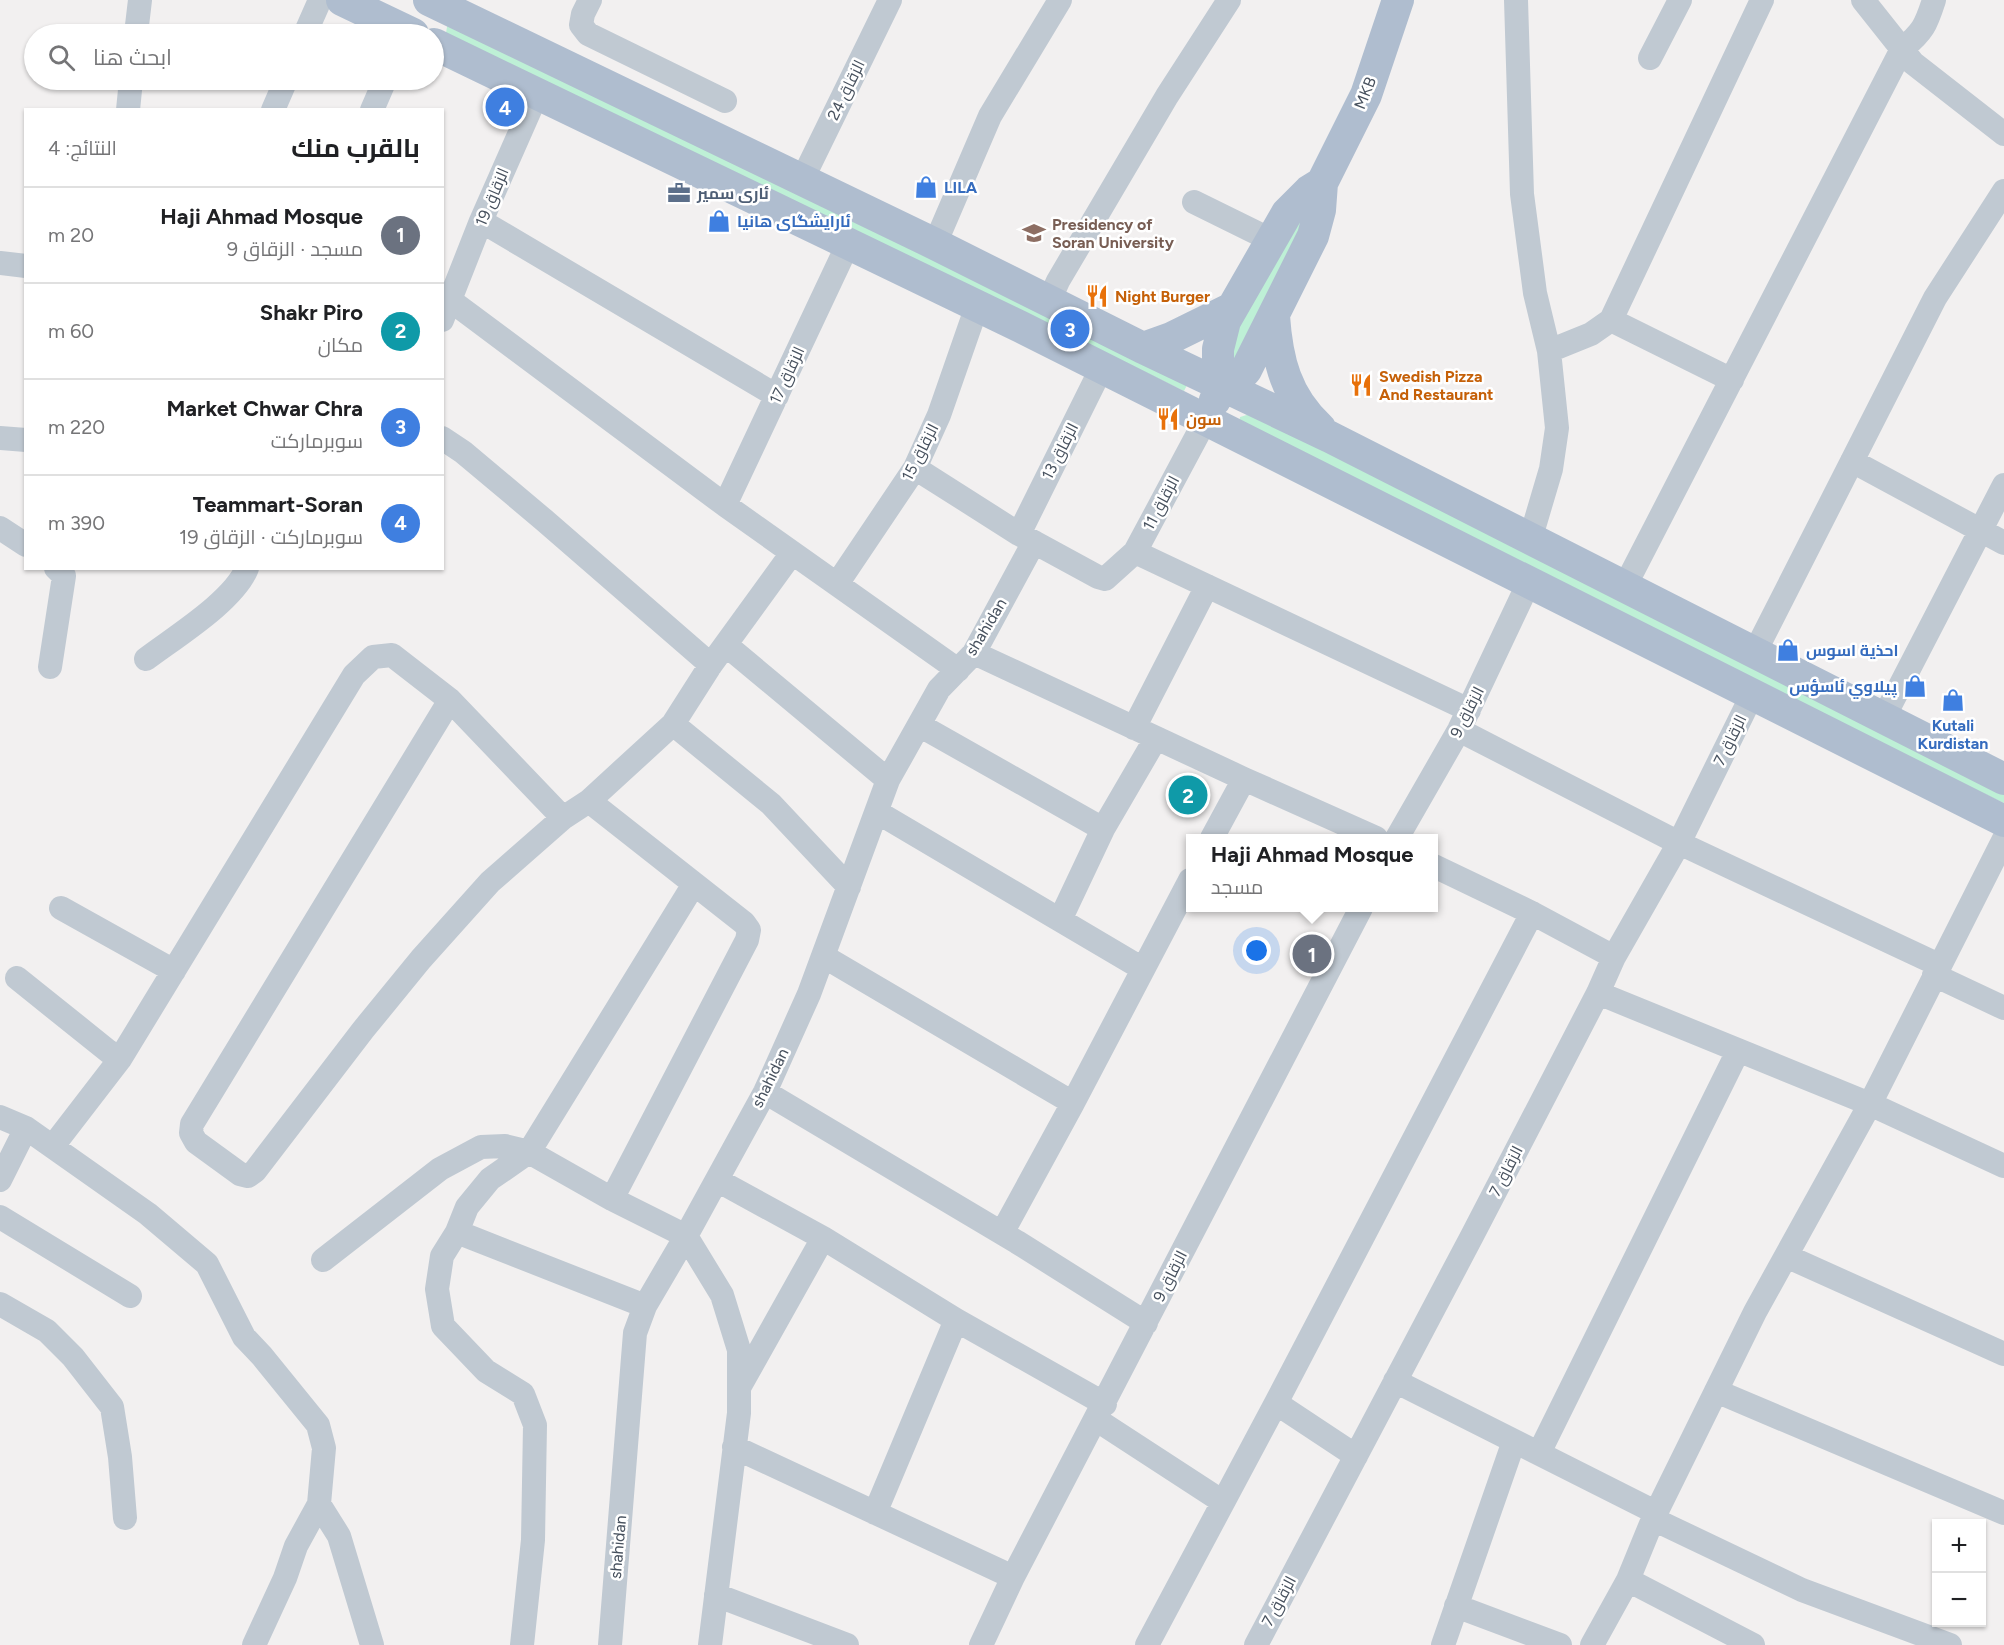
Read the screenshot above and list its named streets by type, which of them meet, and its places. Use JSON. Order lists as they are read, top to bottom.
{
  "streets": {
    "main road": ["MKB"],
    "street": [
      "الزقاق 24",
      "الزقاق 19",
      "الزقاق 17",
      "الزقاق 13",
      "الزقاق 15",
      "الزقاق 11",
      "shahidan",
      "الزقاق 9",
      "الزقاق 7"
    ]
  },
  "crossings": [
    ["الزقاق 13", "الزقاق 11"],
    ["الزقاق 13", "shahidan"],
    ["الزقاق 11", "shahidan"]
  ],
  "places": {
    "shop": [
      "LILA",
      "ئارایشگای هانیا",
      "احذية اسوس",
      "پيلاوي ئاسؤس",
      "Kutali Kurdistan"
    ],
    "office": ["ئارى سمير"],
    "school or university": ["Presidency of Soran University"],
    "restaurant": ["Night Burger", "Swedish Pizza And Restaurant", "سون"]
  },
  "page": {
    "search": "ابحث هنا",
    "pins": [
      "4",
      "3",
      "2",
      "1"
    ],
    "heading": ["بالقرب منك", "النتائج: 4"],
    "list": [
      {
        "mark": "1",
        "name": "Haji Ahmad Mosque",
        "note": "مسجد · الزقاق 9",
        "value": "20 m"
      },
      {
        "mark": "2",
        "name": "Shakr Piro",
        "note": "مكان",
        "value": "60 m"
      },
      {
        "mark": "3",
        "name": "Market Chwar Chra",
        "note": "سوبرماركت",
        "value": "220 m"
      },
      {
        "mark": "4",
        "name": "Teammart-Soran",
        "note": "سوبرماركت · الزقاق 19",
        "value": "390 m"
      }
    ],
    "popup": ["Haji Ahmad Mosque", "مسجد"],
    "map_buttons": ["+", "−"]
  }
}
